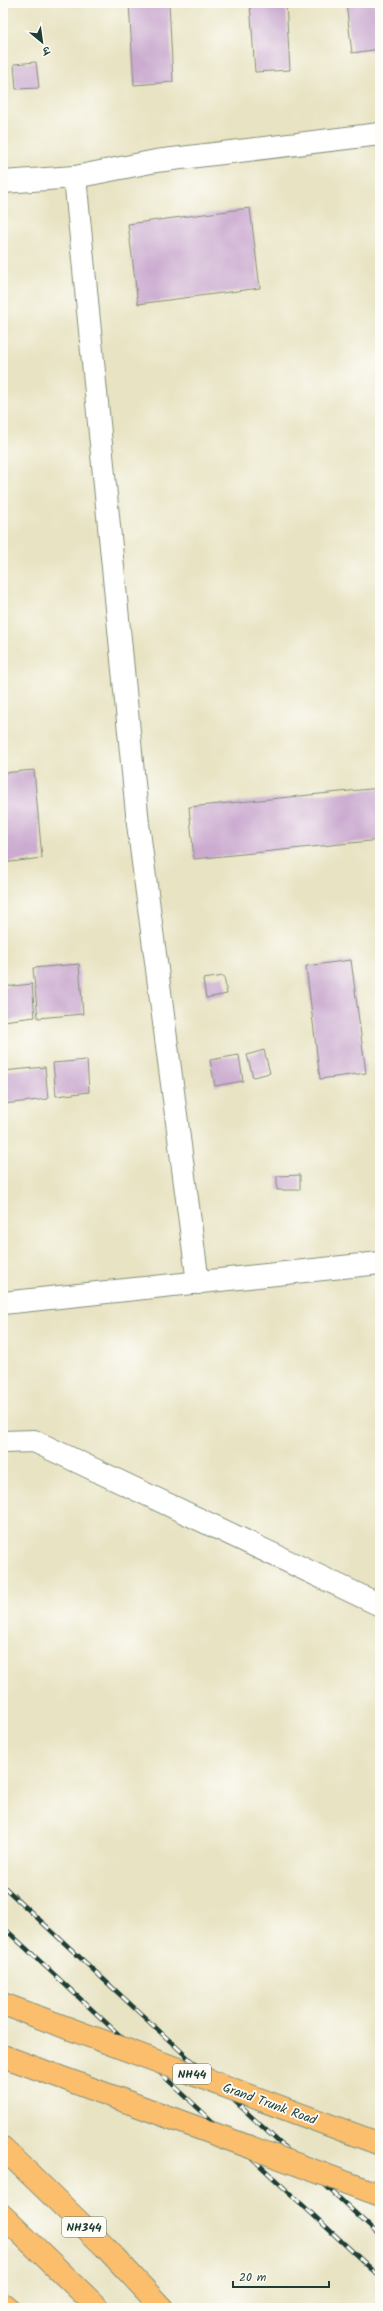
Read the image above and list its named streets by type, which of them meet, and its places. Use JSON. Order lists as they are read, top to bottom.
{
  "streets": {
    "highway": ["NH44", "Grand Trunk Road", "NH344"]
  },
  "scale_bar": "20 m",
  "north": "bottom right"
}
